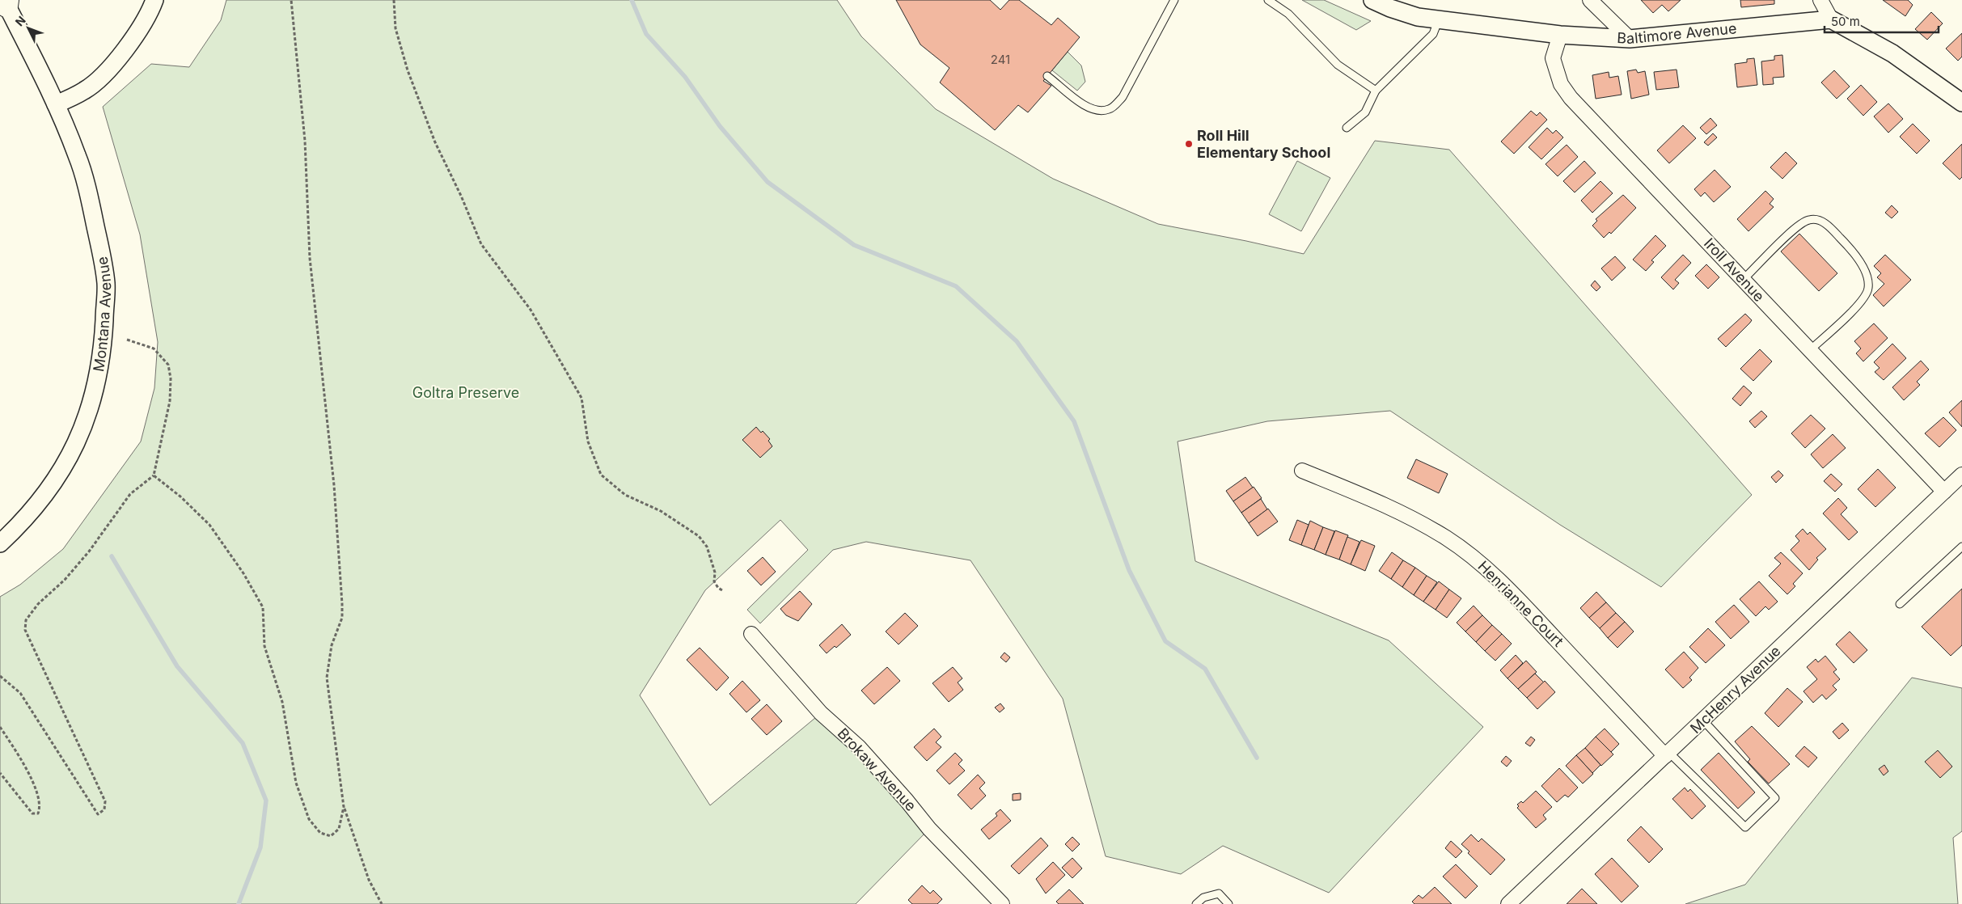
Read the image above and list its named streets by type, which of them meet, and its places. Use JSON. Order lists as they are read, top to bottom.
{
  "streets": {
    "street": [
      "Baltimore Avenue",
      "Iroll Avenue",
      "Montana Avenue",
      "Henrianne Court",
      "McHenry Avenue",
      "Brokaw Avenue"
    ]
  },
  "crossings": [
    ["Baltimore Avenue", "Iroll Avenue"],
    ["Iroll Avenue", "McHenry Avenue"],
    ["Henrianne Court", "McHenry Avenue"]
  ],
  "parks": ["Goltra Preserve"],
  "places": ["Roll Hill Elementary School"],
  "house_numbers": ["241"],
  "scale_bar": "50 m",
  "north": "top left"
}
